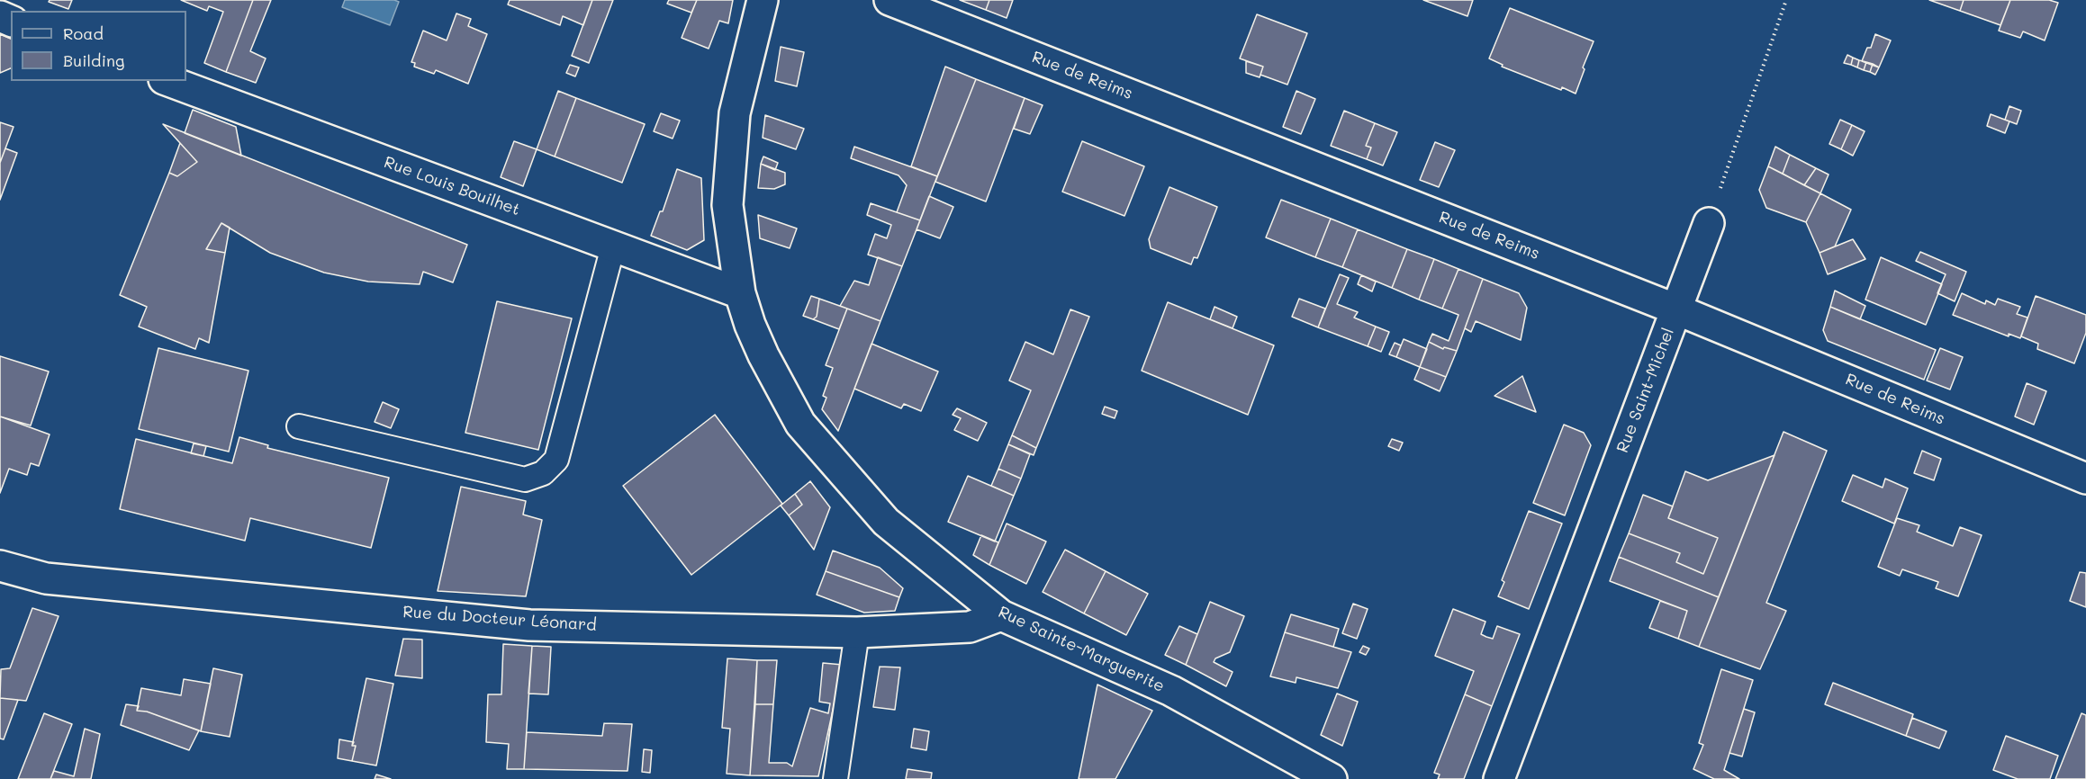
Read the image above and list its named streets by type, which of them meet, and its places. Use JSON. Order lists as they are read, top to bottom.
{
  "streets": {
    "street": [
      "Rue de Reims",
      "Rue Louis Bouilhet",
      "Rue Saint-Michel",
      "Rue du Docteur Léonard",
      "Rue Sainte-Marguerite"
    ]
  },
  "crossings": [
    ["Rue de Reims", "Rue Saint-Michel"],
    ["Rue Louis Bouilhet", "Rue Sainte-Marguerite"],
    ["Rue du Docteur Léonard", "Rue Sainte-Marguerite"]
  ],
  "legend": ["Road", "Building"]
}
